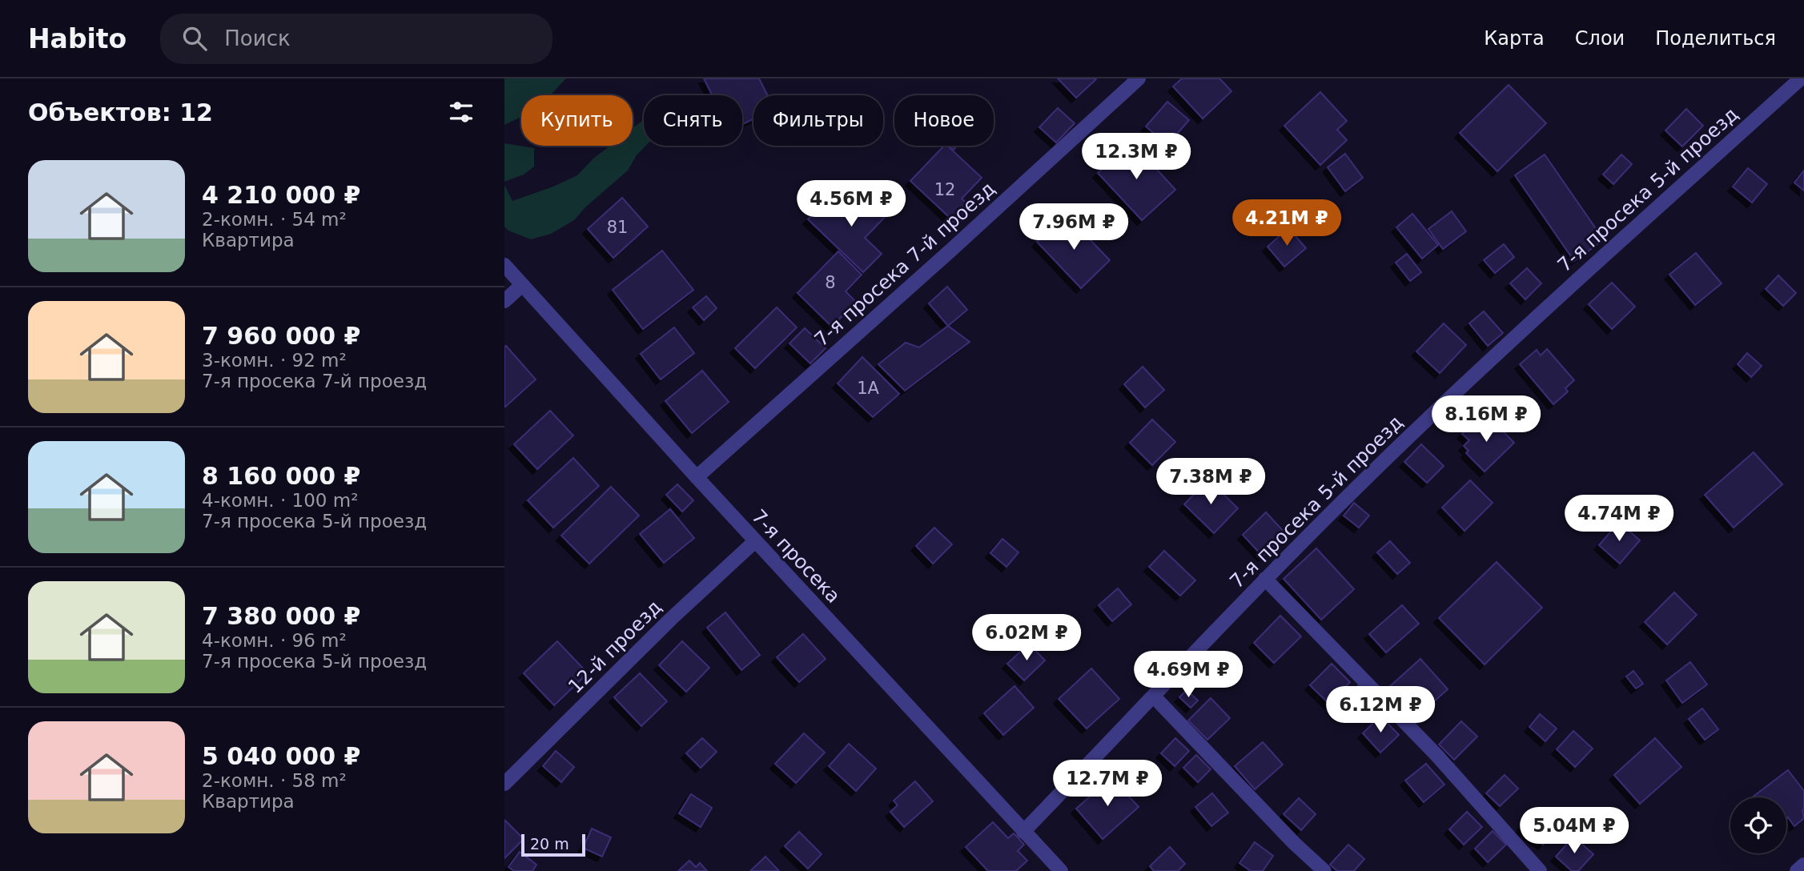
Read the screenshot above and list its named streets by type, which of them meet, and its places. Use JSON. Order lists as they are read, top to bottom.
{
  "streets": {
    "street": [
      "7-я просека 5-й проезд",
      "7-я просека 7-й проезд",
      "7-я просека",
      "12-й проезд"
    ]
  },
  "crossings": [
    ["7-я просека 5-й проезд", "7-я просека"],
    ["7-я просека 7-й проезд", "7-я просека"],
    ["7-я просека", "12-й проезд"]
  ],
  "house_numbers": [
    "12",
    "81",
    "8",
    "1А"
  ],
  "scale_bar": "20 m",
  "page": {
    "header": "Habito",
    "search": "Поиск",
    "nav": ["Карта", "Слои", "Поделиться"],
    "heading": "Объектов: 12",
    "chip": [
      "Купить",
      "Снять",
      "Фильтры",
      "Новое"
    ],
    "price": [
      "12.3M ₽",
      "4.56M ₽",
      "4.21M ₽",
      "7.96M ₽",
      "8.16M ₽",
      "7.38M ₽",
      "4.74M ₽",
      "6.02M ₽",
      "4.69M ₽",
      "6.12M ₽",
      "12.7M ₽",
      "5.04M ₽"
    ],
    "list": [
      {
        "name": "4 210 000 ₽",
        "note": "2-комн. · 54 m² · Квартира"
      },
      {
        "name": "7 960 000 ₽",
        "note": "3-комн. · 92 m² · 7-я просека 7-й проезд"
      },
      {
        "name": "8 160 000 ₽",
        "note": "4-комн. · 100 m² · 7-я просека 5-й проезд"
      },
      {
        "name": "7 380 000 ₽",
        "note": "4-комн. · 96 m² · 7-я просека 5-й проезд"
      },
      {
        "name": "5 040 000 ₽",
        "note": "2-комн. · 58 m² · Квартира"
      }
    ],
    "scale": "20 m"
  }
}
